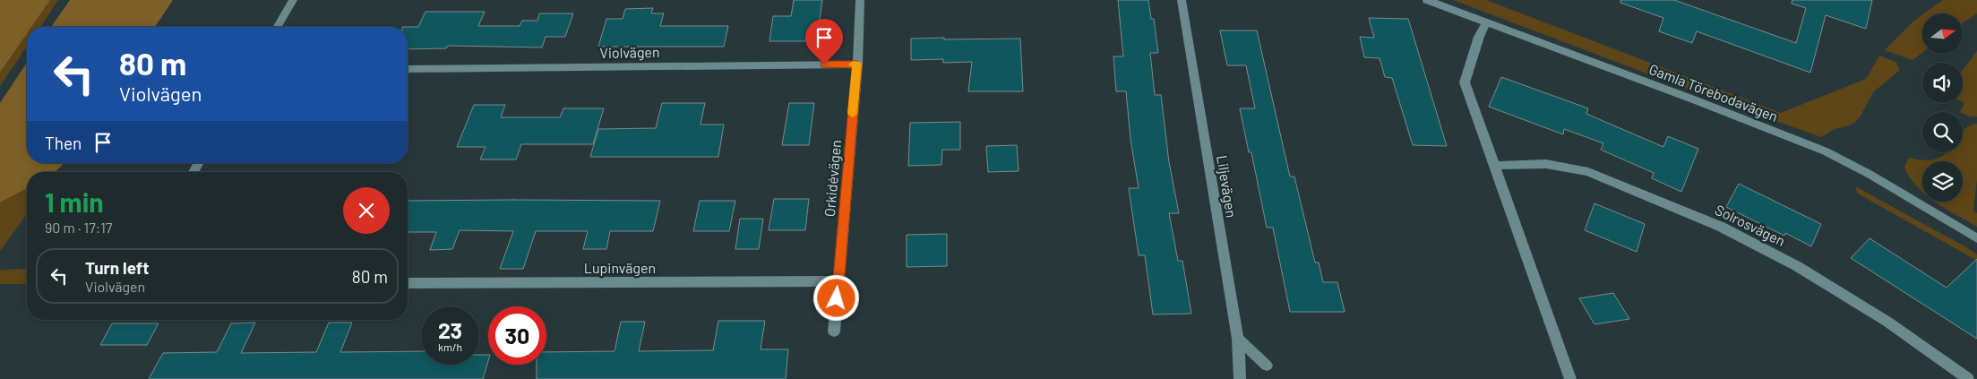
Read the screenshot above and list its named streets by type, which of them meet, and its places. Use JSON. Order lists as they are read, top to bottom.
{
  "streets": {
    "street": [
      "Violvägen",
      "Gamla Törebodavägen",
      "Orkidévägen",
      "Liljevägen",
      "Solrosvägen",
      "Lupinvägen"
    ]
  },
  "crossings": [
    ["Violvägen", "Orkidévägen"],
    ["Orkidévägen", "Lupinvägen"]
  ],
  "north": "right",
  "page": {
    "turn": ["80 m", "Violvägen"],
    "then": "Then",
    "heading": ["1 min", "90 m · 17:17"],
    "list": [
      {
        "name": "Turn left",
        "note": "Violvägen",
        "value": "80 m"
      }
    ],
    "speed": "23 km/h",
    "limit": "30"
  }
}
